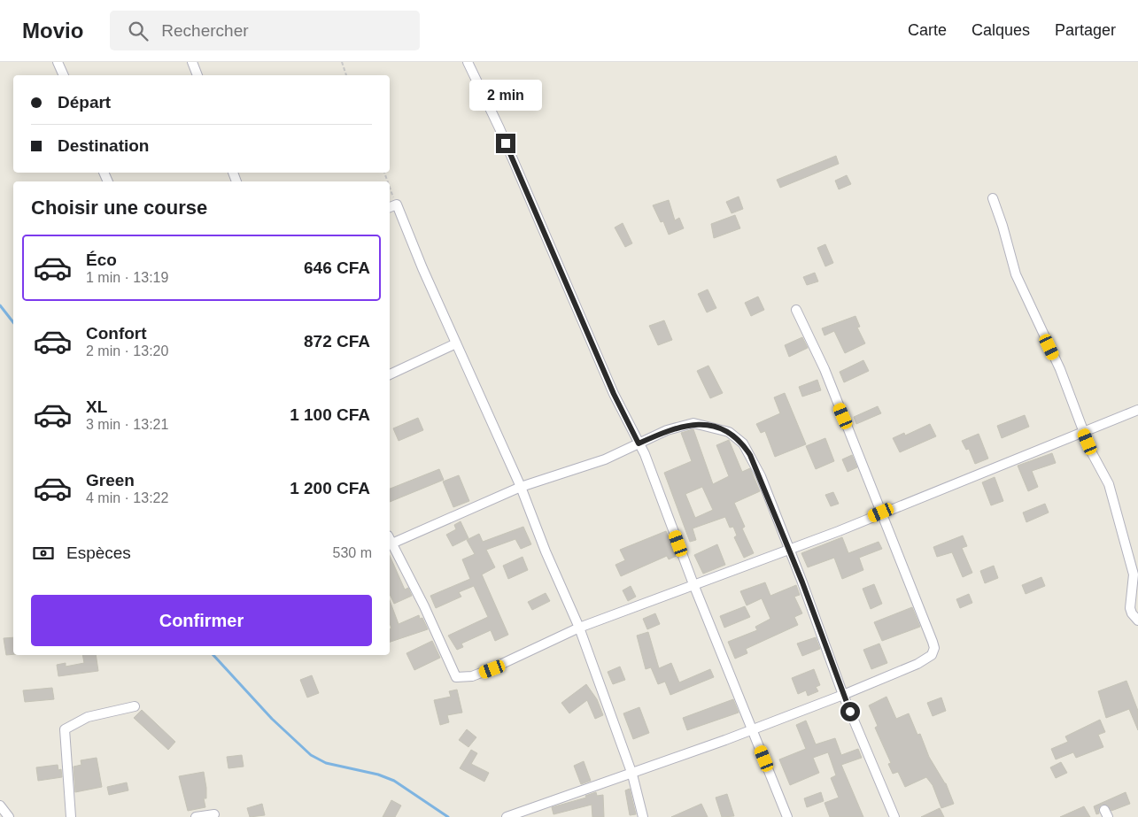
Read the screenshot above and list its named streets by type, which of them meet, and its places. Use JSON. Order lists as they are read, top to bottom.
{
  "page": {
    "header": "Movio",
    "search": "Rechercher",
    "nav": ["Carte", "Calques", "Partager"],
    "banner": ["Départ", "Destination"],
    "bubble": "2 min",
    "heading": "Choisir une course",
    "list": [
      {
        "name": "Éco",
        "note": "1 min · 13:19",
        "value": "646 CFA"
      },
      {
        "name": "Confort",
        "note": "2 min · 13:20",
        "value": "872 CFA"
      },
      {
        "name": "XL",
        "note": "3 min · 13:21",
        "value": "1 100 CFA"
      },
      {
        "name": "Green",
        "note": "4 min · 13:22",
        "value": "1 200 CFA"
      }
    ],
    "pay": ["Espèces", "530 m"],
    "buttons": "Confirmer"
  }
}
